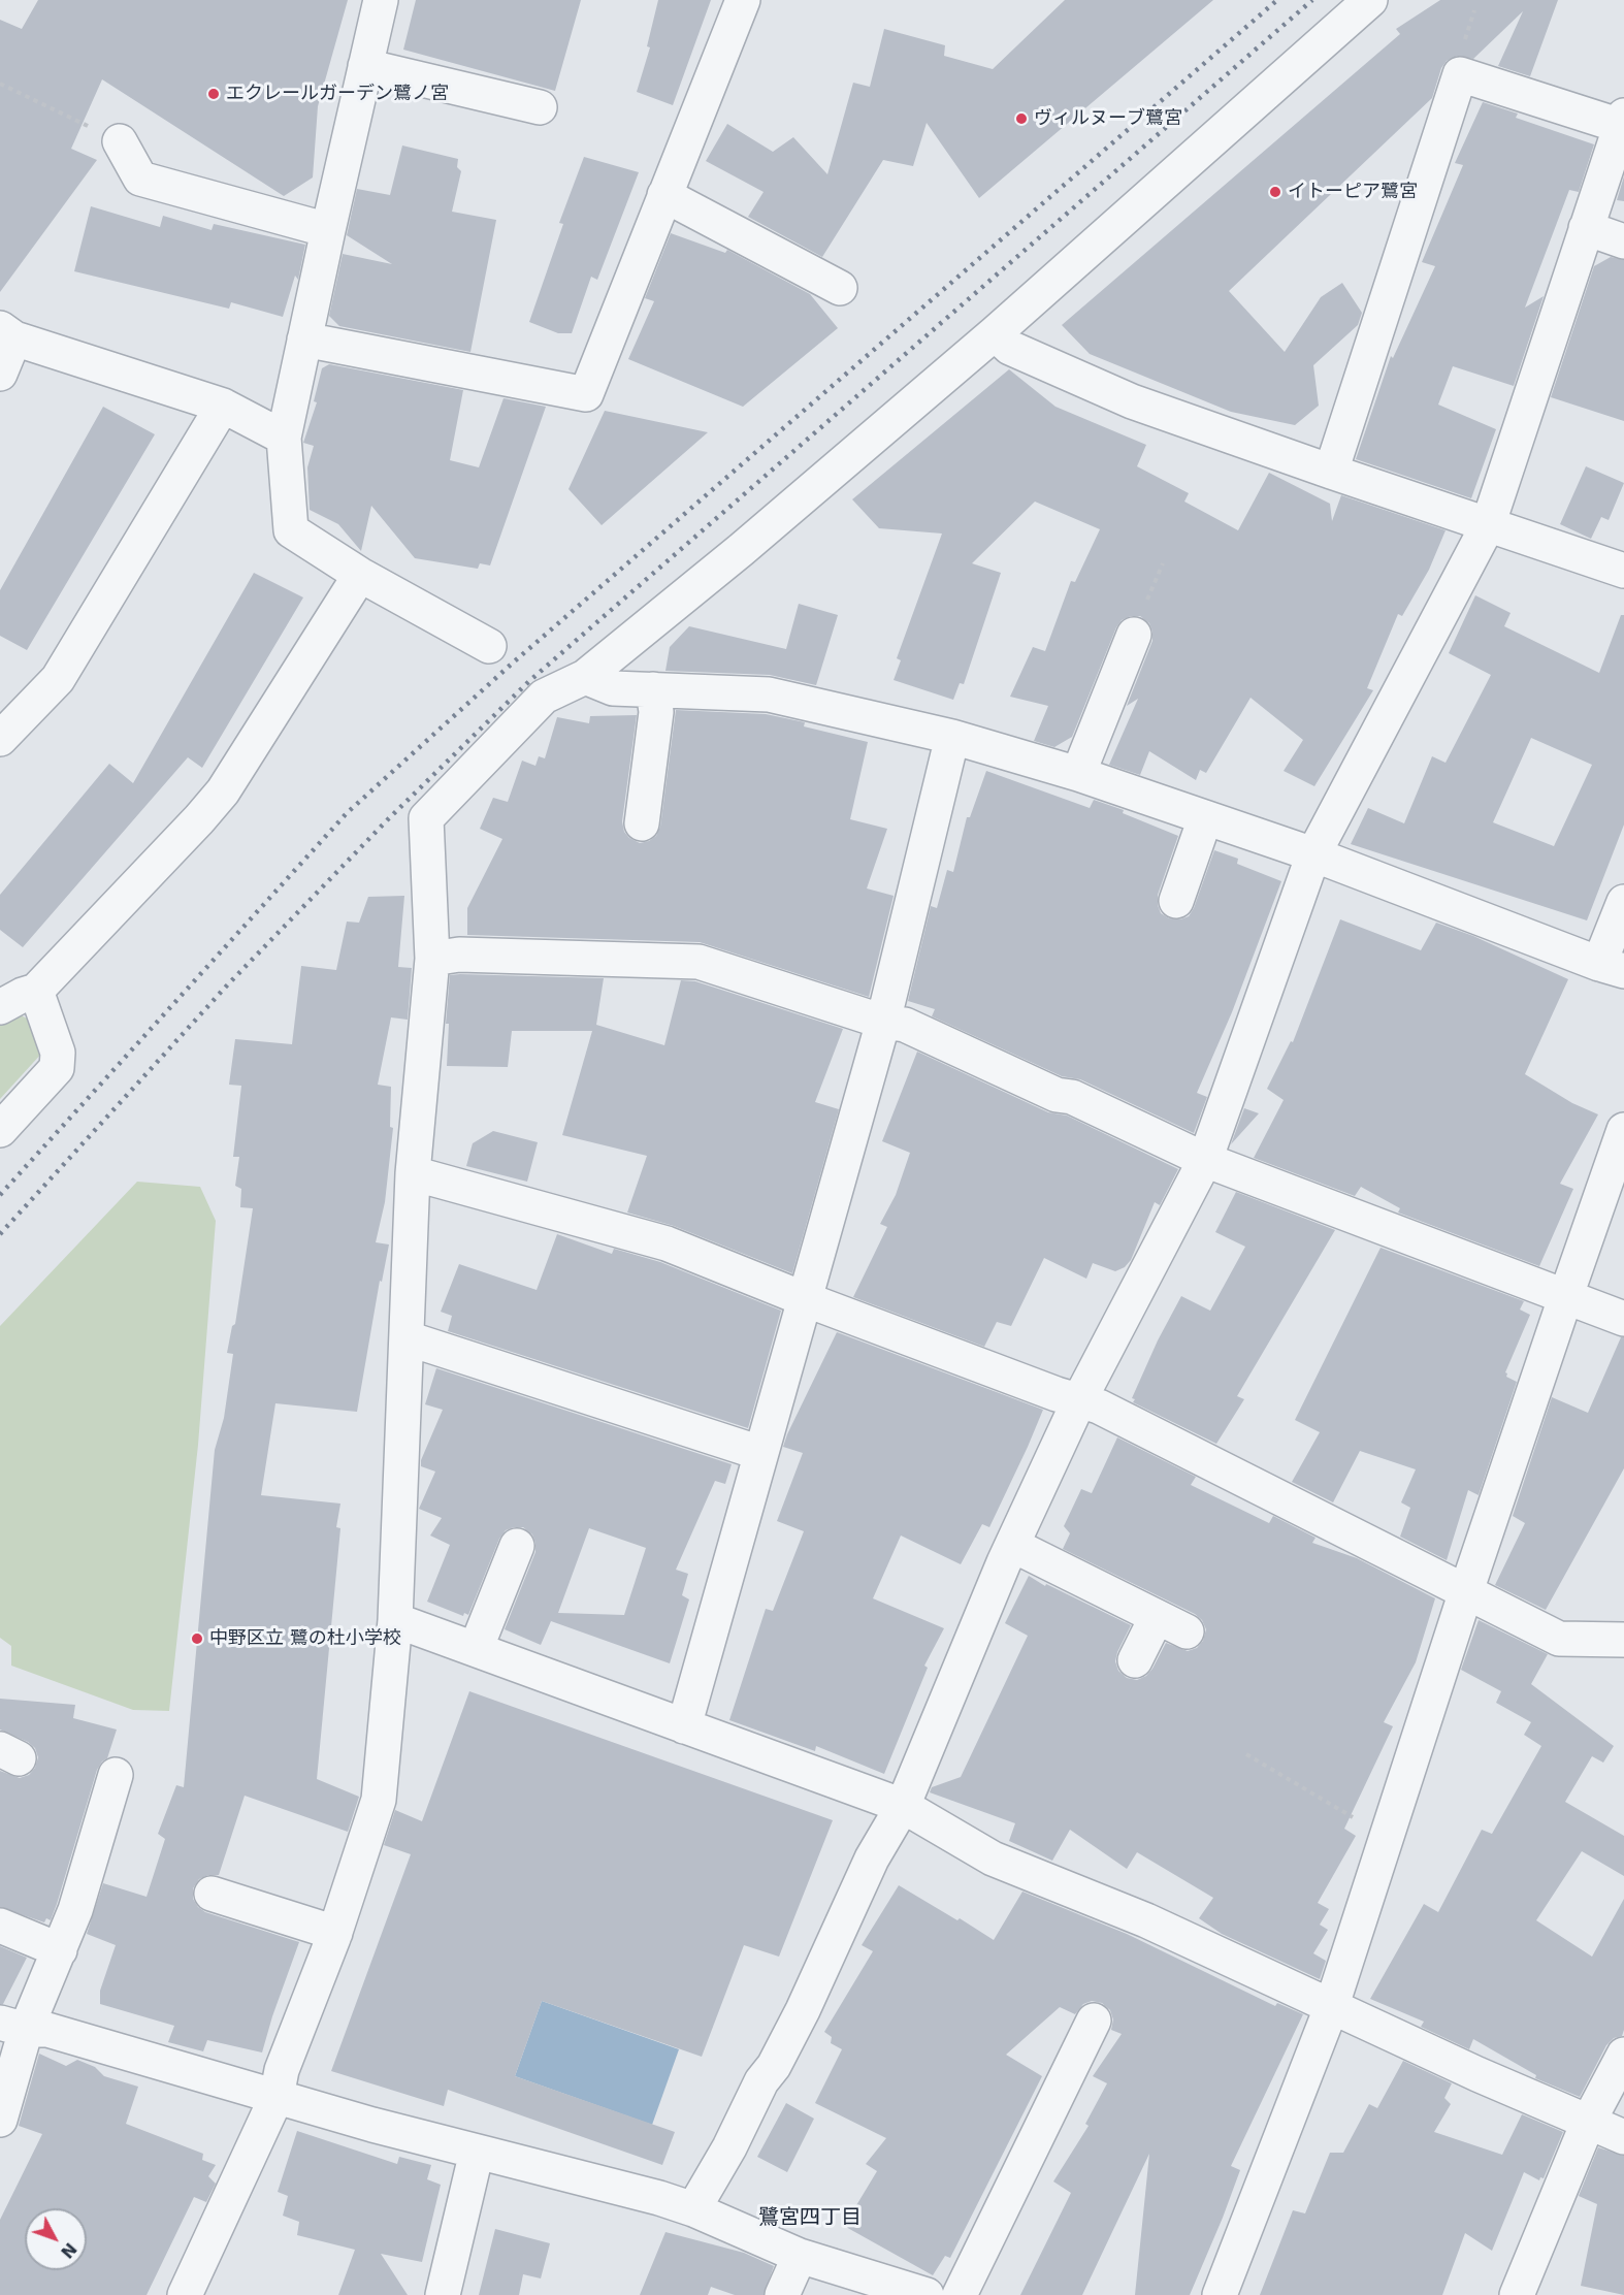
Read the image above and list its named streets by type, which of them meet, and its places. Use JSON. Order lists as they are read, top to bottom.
{
  "districts": ["鷺宮四丁目"],
  "places": [
    "エクレールガーデン鷺ノ宮",
    "ヴィルヌーブ鷺宮",
    "イトーピア鷺宮",
    "中野区立 鷺の杜小学校"
  ],
  "north": "bottom right"
}
